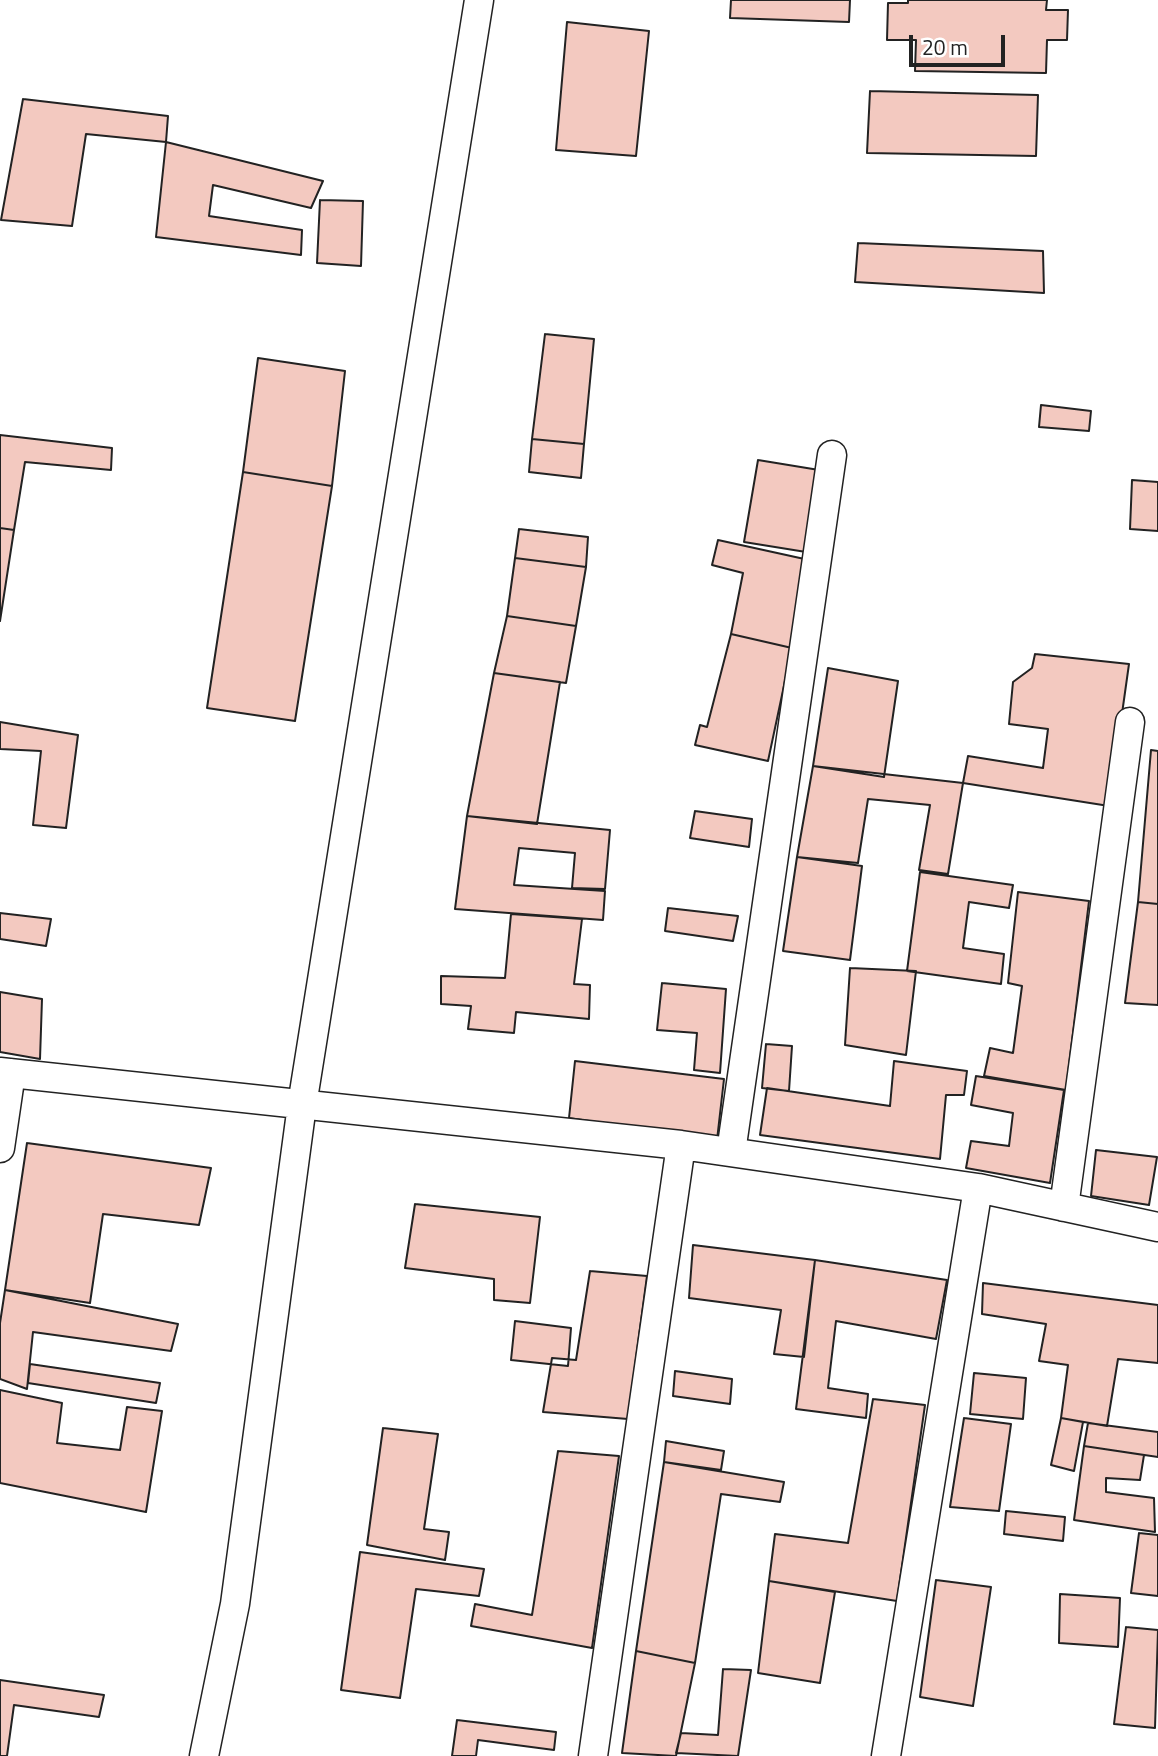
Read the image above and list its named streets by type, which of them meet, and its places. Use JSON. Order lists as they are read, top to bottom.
{
  "scale_bar": "20 m"
}
